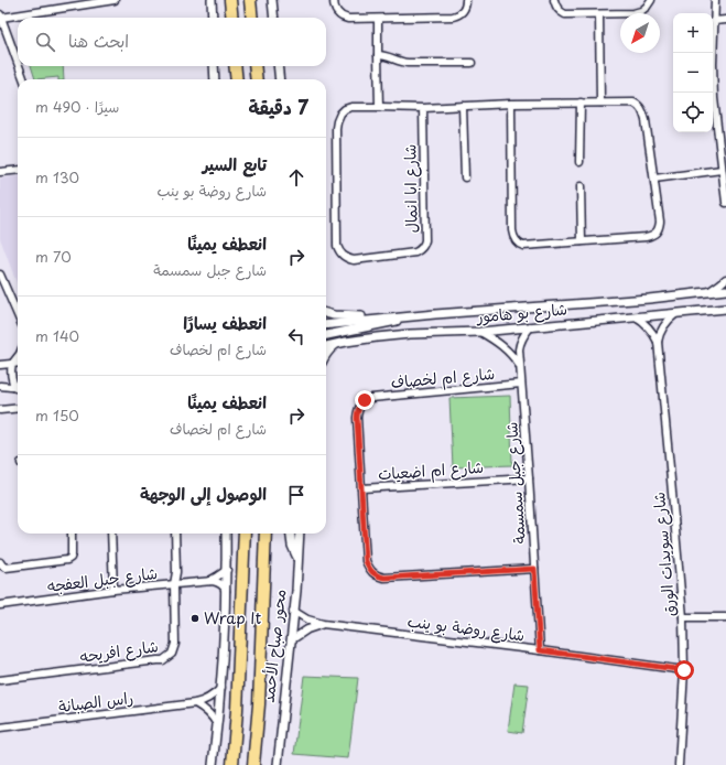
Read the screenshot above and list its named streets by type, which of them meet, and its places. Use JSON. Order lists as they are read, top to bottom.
{
  "streets": {
    "highway": ["محور صباح الأحمد"],
    "street": [
      "شارع ابا انمال",
      "شارع بو هامور",
      "شارع ام لخصاف",
      "شارع ام اضعيات",
      "شارع جبل سمسمة",
      "شارع سويدات الورق",
      "شارع جبل العفجه",
      "شارع روضة بو ينب",
      "شارع افريحه",
      "راس الصبانة"
    ]
  },
  "crossings": [
    ["شارع بو هامور", "شارع جبل سمسمة"],
    ["شارع بو هامور", "شارع سويدات الورق"],
    ["شارع ام لخصاف", "شارع ام اضعيات"],
    ["شارع ام لخصاف", "شارع جبل سمسمة"],
    ["شارع ام اضعيات", "شارع جبل سمسمة"],
    ["شارع جبل سمسمة", "شارع روضة بو ينب"],
    ["شارع سويدات الورق", "شارع روضة بو ينب"],
    ["شارع جبل العفجه", "شارع افريحه"],
    ["شارع روضة بو ينب", "محور صباح الأحمد"]
  ],
  "places": ["Wrap It"],
  "north": "bottom left",
  "page": {
    "map_buttons": ["+", "−"],
    "search": "ابحث هنا",
    "heading": ["7 دقيقة", "سيرًا · 490 m"],
    "list": [
      ["تابع السير", "شارع روضة بو ينب", "130 m"],
      ["انعطف يمينًا", "شارع جبل سمسمة", "70 m"],
      ["انعطف يسارًا", "شارع ام لخصاف", "140 m"],
      ["انعطف يمينًا", "شارع ام لخصاف", "150 m"],
      "الوصول إلى الوجهة"
    ]
  }
}
